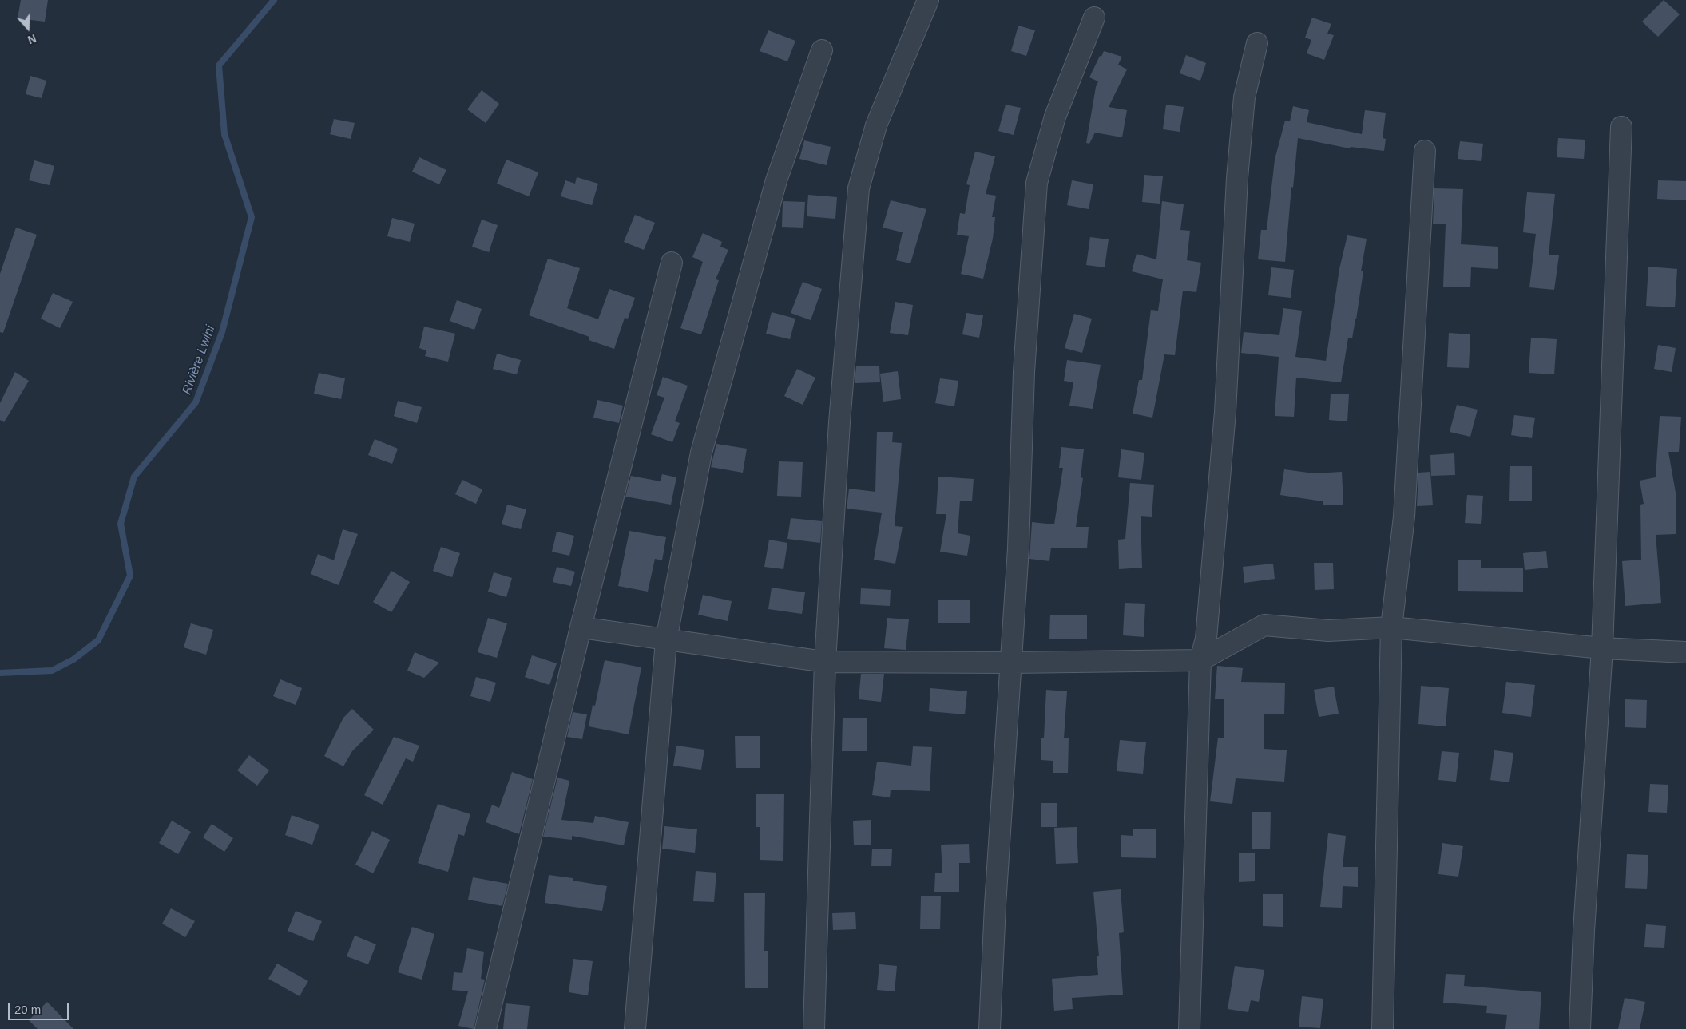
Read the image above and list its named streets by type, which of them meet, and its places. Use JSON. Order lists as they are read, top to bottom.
{
  "water": ["Rivière Lwini"],
  "scale_bar": "20 m",
  "north": "bottom"
}
